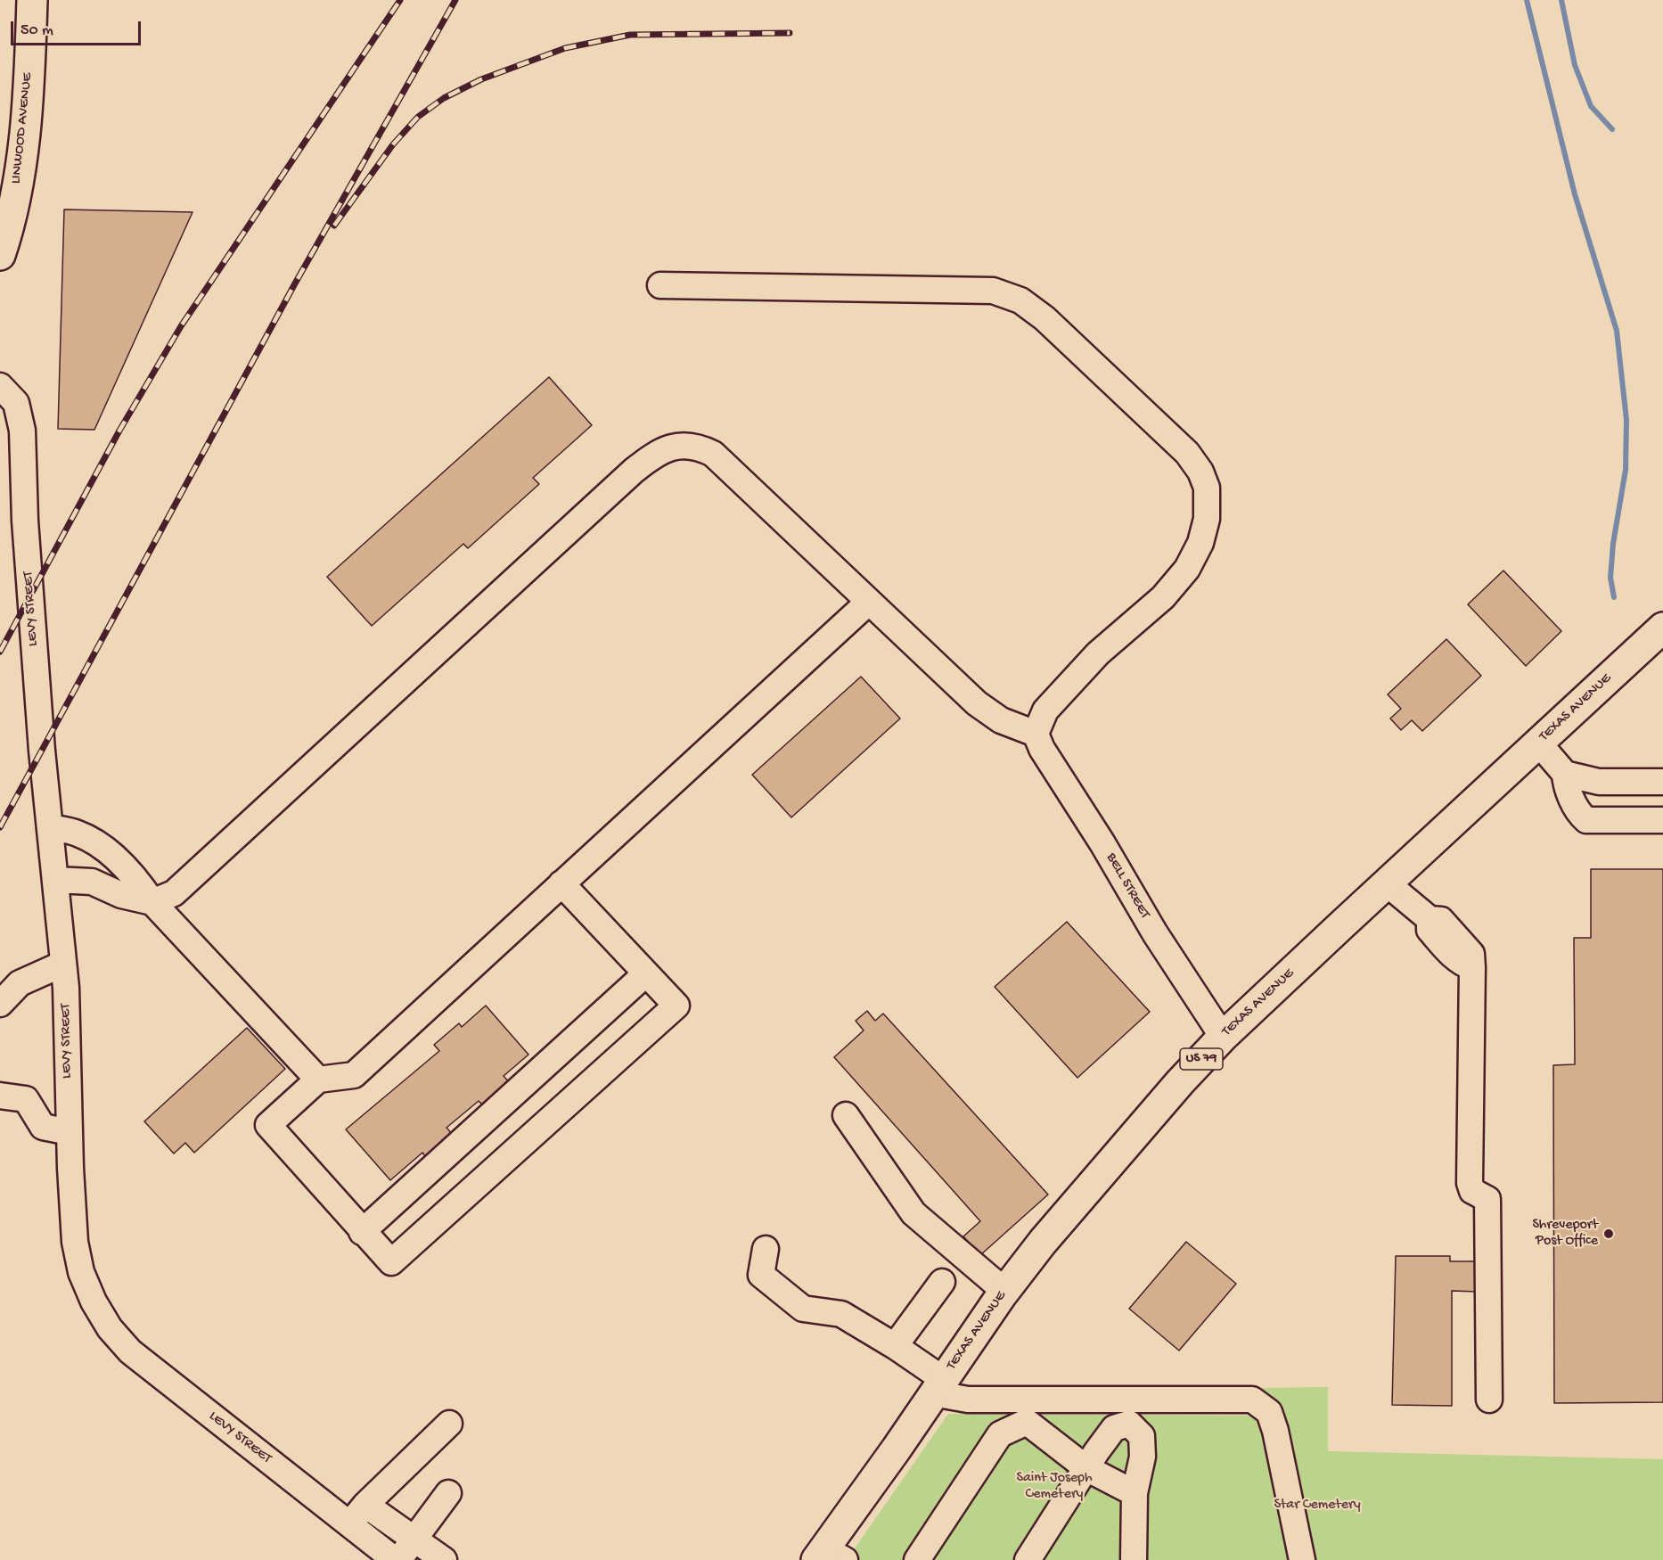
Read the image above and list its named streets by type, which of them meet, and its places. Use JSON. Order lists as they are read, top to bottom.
{
  "streets": {
    "main road": ["LINWOOD AVENUE", "TEXAS AVENUE", "US 79"],
    "street": ["LEVY STREET", "BELL STREET"]
  },
  "crossings": [
    ["TEXAS AVENUE", "BELL STREET"]
  ],
  "parks": ["Saint Joseph Cemetery", "Star Cemetery"],
  "places": ["Shreveport Post Office"],
  "scale_bar": "50 m"
}
